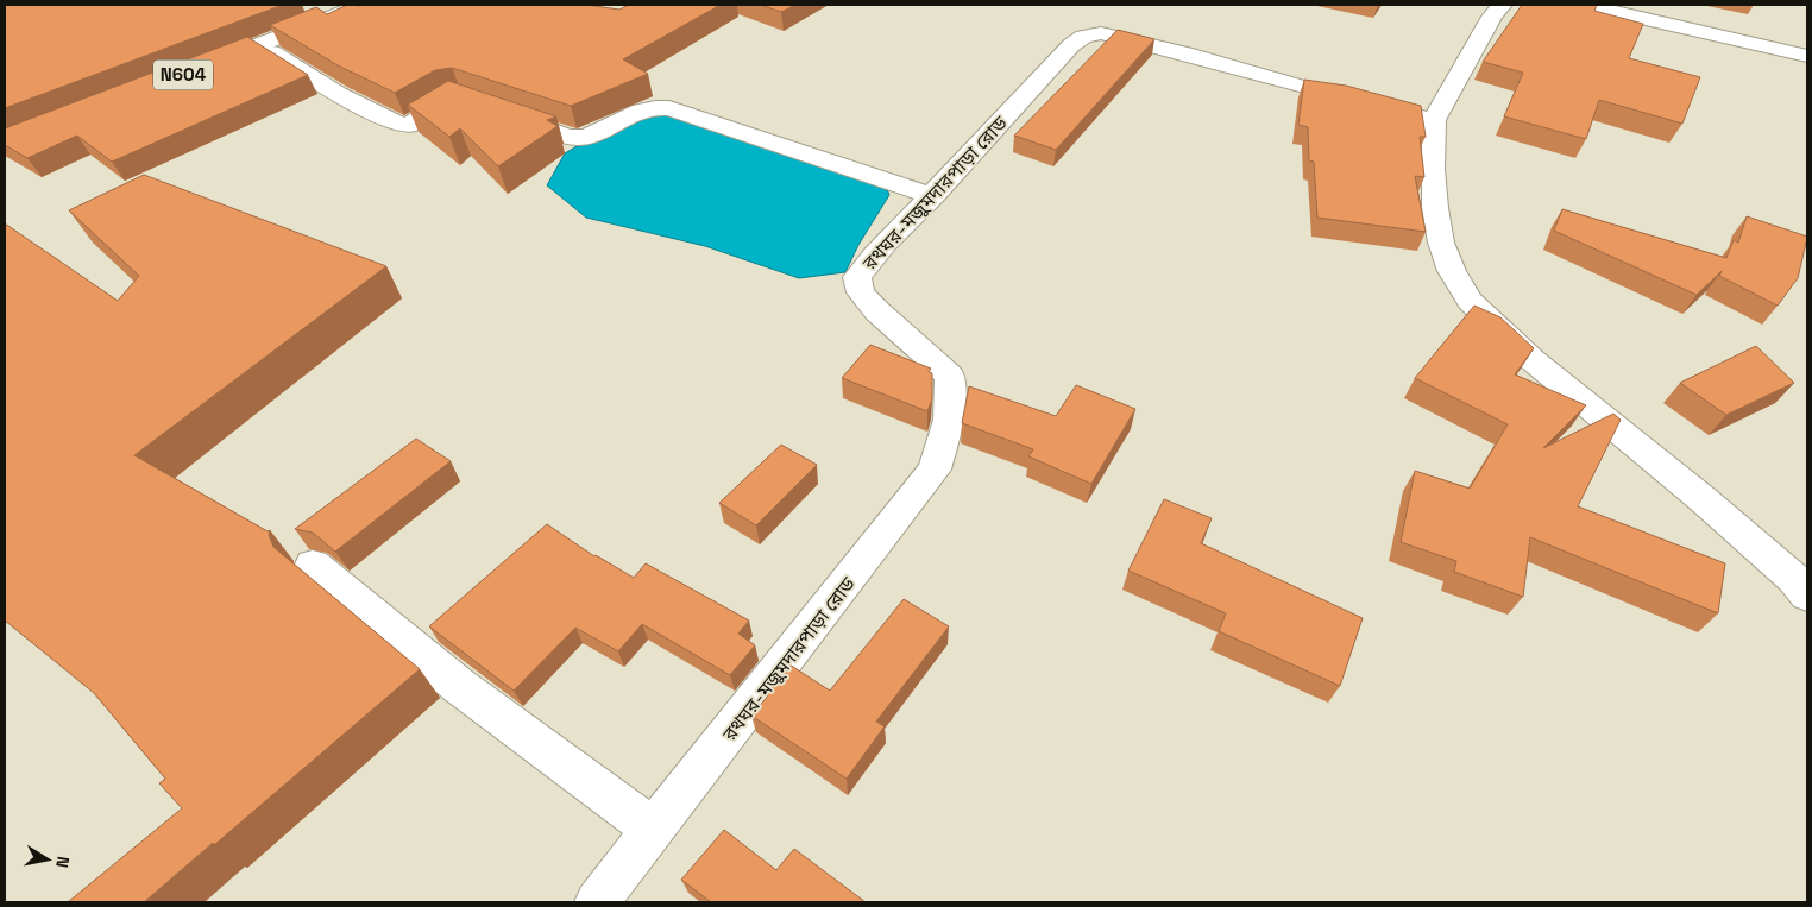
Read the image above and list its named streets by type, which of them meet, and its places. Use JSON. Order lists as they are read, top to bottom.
{
  "streets": {
    "main road": ["N604", "রথঘর-মজুমদারপাড়া রোড"]
  },
  "north": "right"
}
